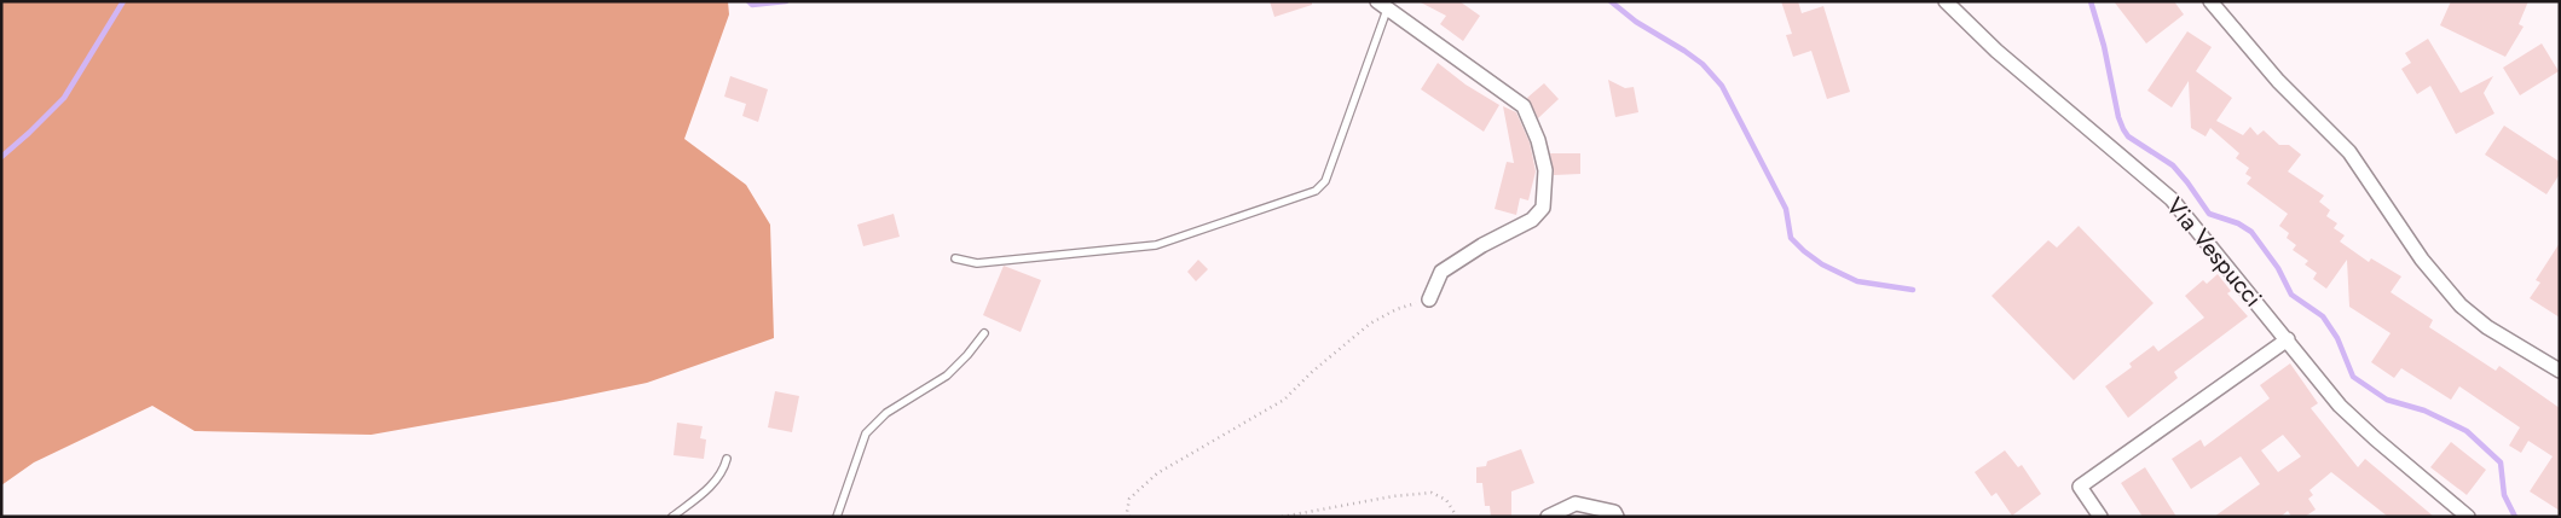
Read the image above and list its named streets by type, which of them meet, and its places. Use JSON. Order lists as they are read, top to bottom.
{
  "streets": {
    "street": ["Via Vespucci"]
  }
}
